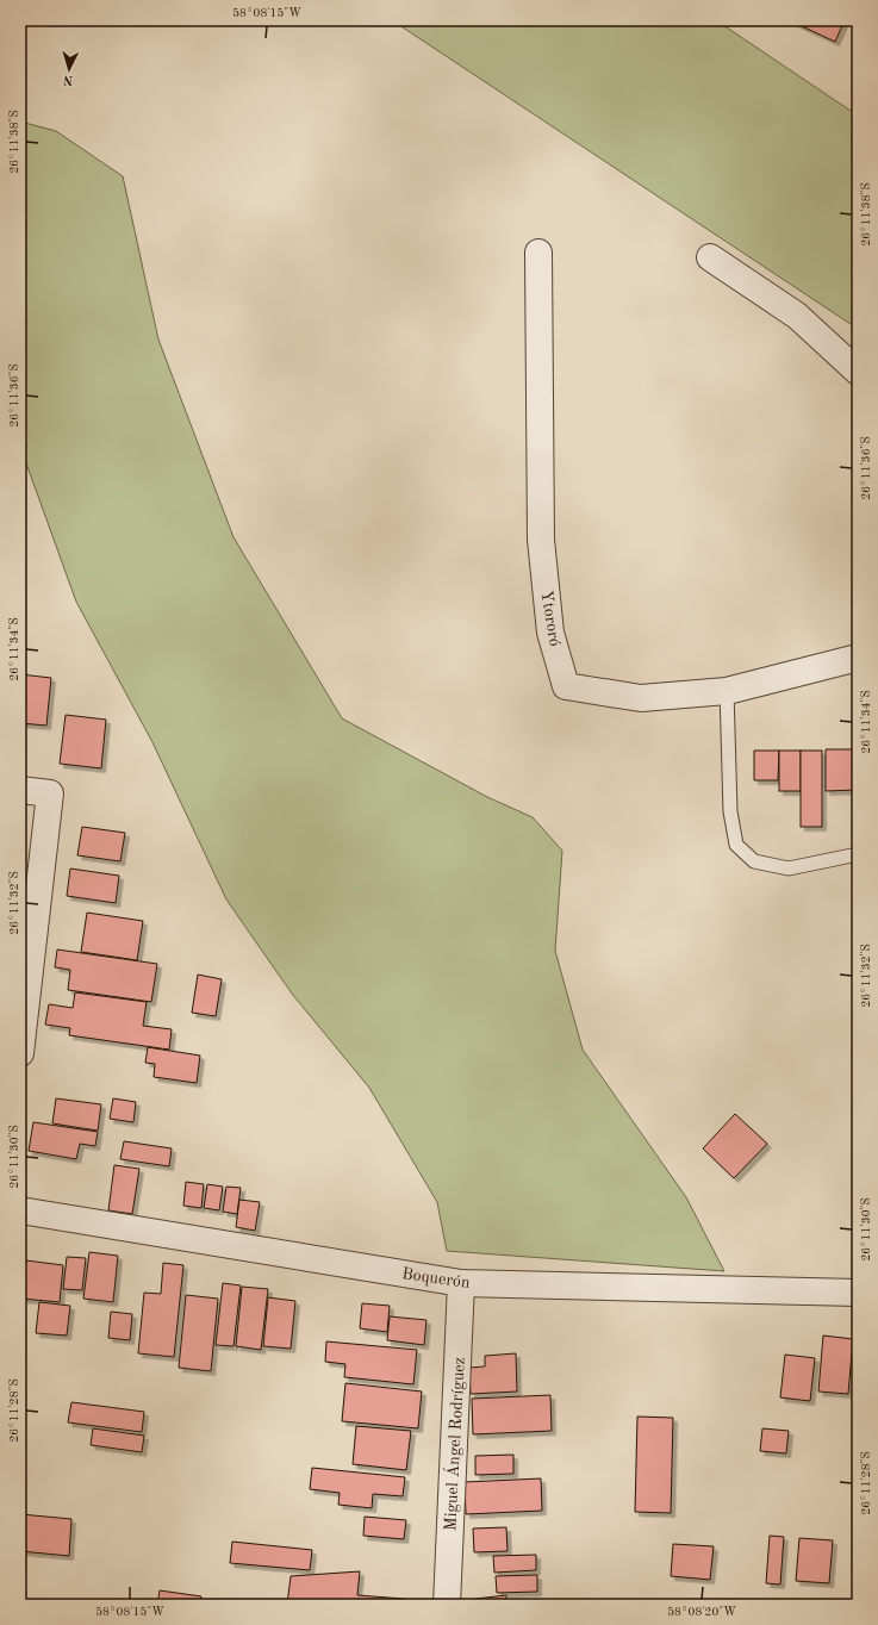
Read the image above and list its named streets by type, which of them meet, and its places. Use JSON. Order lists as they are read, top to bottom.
{
  "streets": {
    "street": ["Ytororó", "Boquerón", "Miguel Ángel Rodríguez"]
  },
  "crossings": [
    ["Boquerón", "Miguel Ángel Rodríguez"]
  ],
  "north": "bottom",
  "coordinates": [
    "58°08'15\"W",
    "26°11'38\"S",
    "26°11'36\"S",
    "26°11'34\"S",
    "26°11'32\"S",
    "26°11'30\"S",
    "26°11'28\"S",
    "58°08'20\"W"
  ]
}
